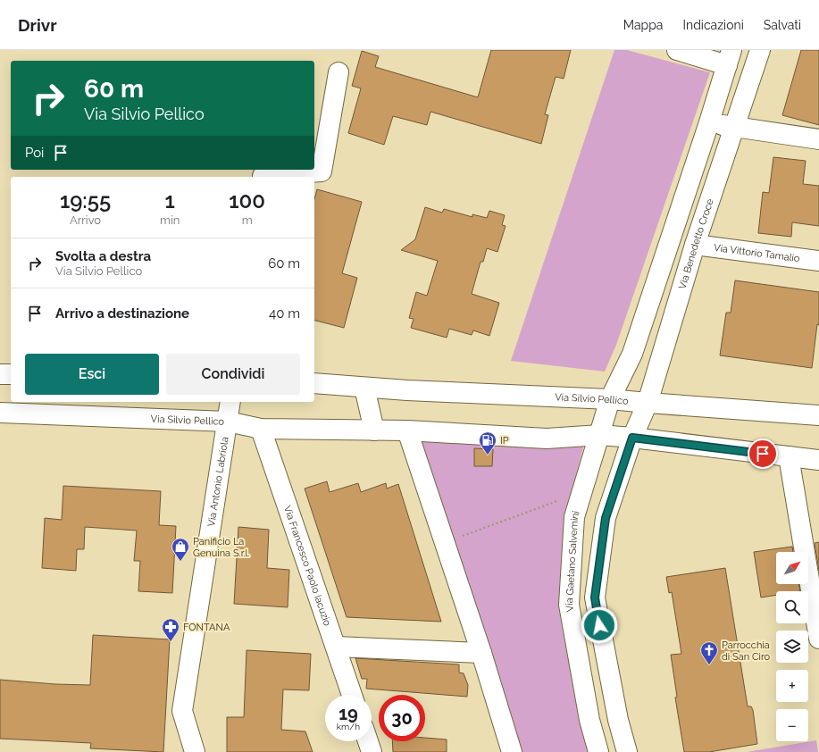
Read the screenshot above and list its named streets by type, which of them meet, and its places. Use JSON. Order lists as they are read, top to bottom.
{
  "streets": {
    "street": [
      "Via Benedetto Croce",
      "Via Vittorio Tamalio",
      "Via Silvio Pellico",
      "Via Antonio Labriola",
      "Via Gaetano Salvemini",
      "Via Francesco Paolo Iacuzio"
    ]
  },
  "crossings": [
    ["Via Benedetto Croce", "Via Vittorio Tamalio"],
    ["Via Benedetto Croce", "Via Silvio Pellico"],
    ["Via Silvio Pellico", "Via Antonio Labriola"],
    ["Via Silvio Pellico", "Via Gaetano Salvemini"],
    ["Via Silvio Pellico", "Via Francesco Paolo Iacuzio"]
  ],
  "places": {
    "fuel station": ["IP"],
    "shop": ["Panificio La Genuina S.r.l."],
    "pharmacy": ["FONTANA"],
    "church": ["Parrocchia di San Ciro"]
  },
  "north": "top right",
  "page": {
    "header": "Drivr",
    "nav": ["Mappa", "Indicazioni", "Salvati"],
    "turn": ["60 m", "Via Silvio Pellico"],
    "then": "Poi",
    "eta": [
      "19:55",
      "Arrivo",
      "1",
      "min",
      "100",
      "m"
    ],
    "list": [
      {
        "name": "Svolta a destra",
        "note": "Via Silvio Pellico",
        "value": "60 m"
      },
      {
        "name": "Arrivo a destinazione",
        "value": "40 m"
      }
    ],
    "buttons": ["Esci", "Condividi"],
    "map_buttons": ["+", "−"],
    "speed": "19 km/h",
    "limit": "30"
  }
}
